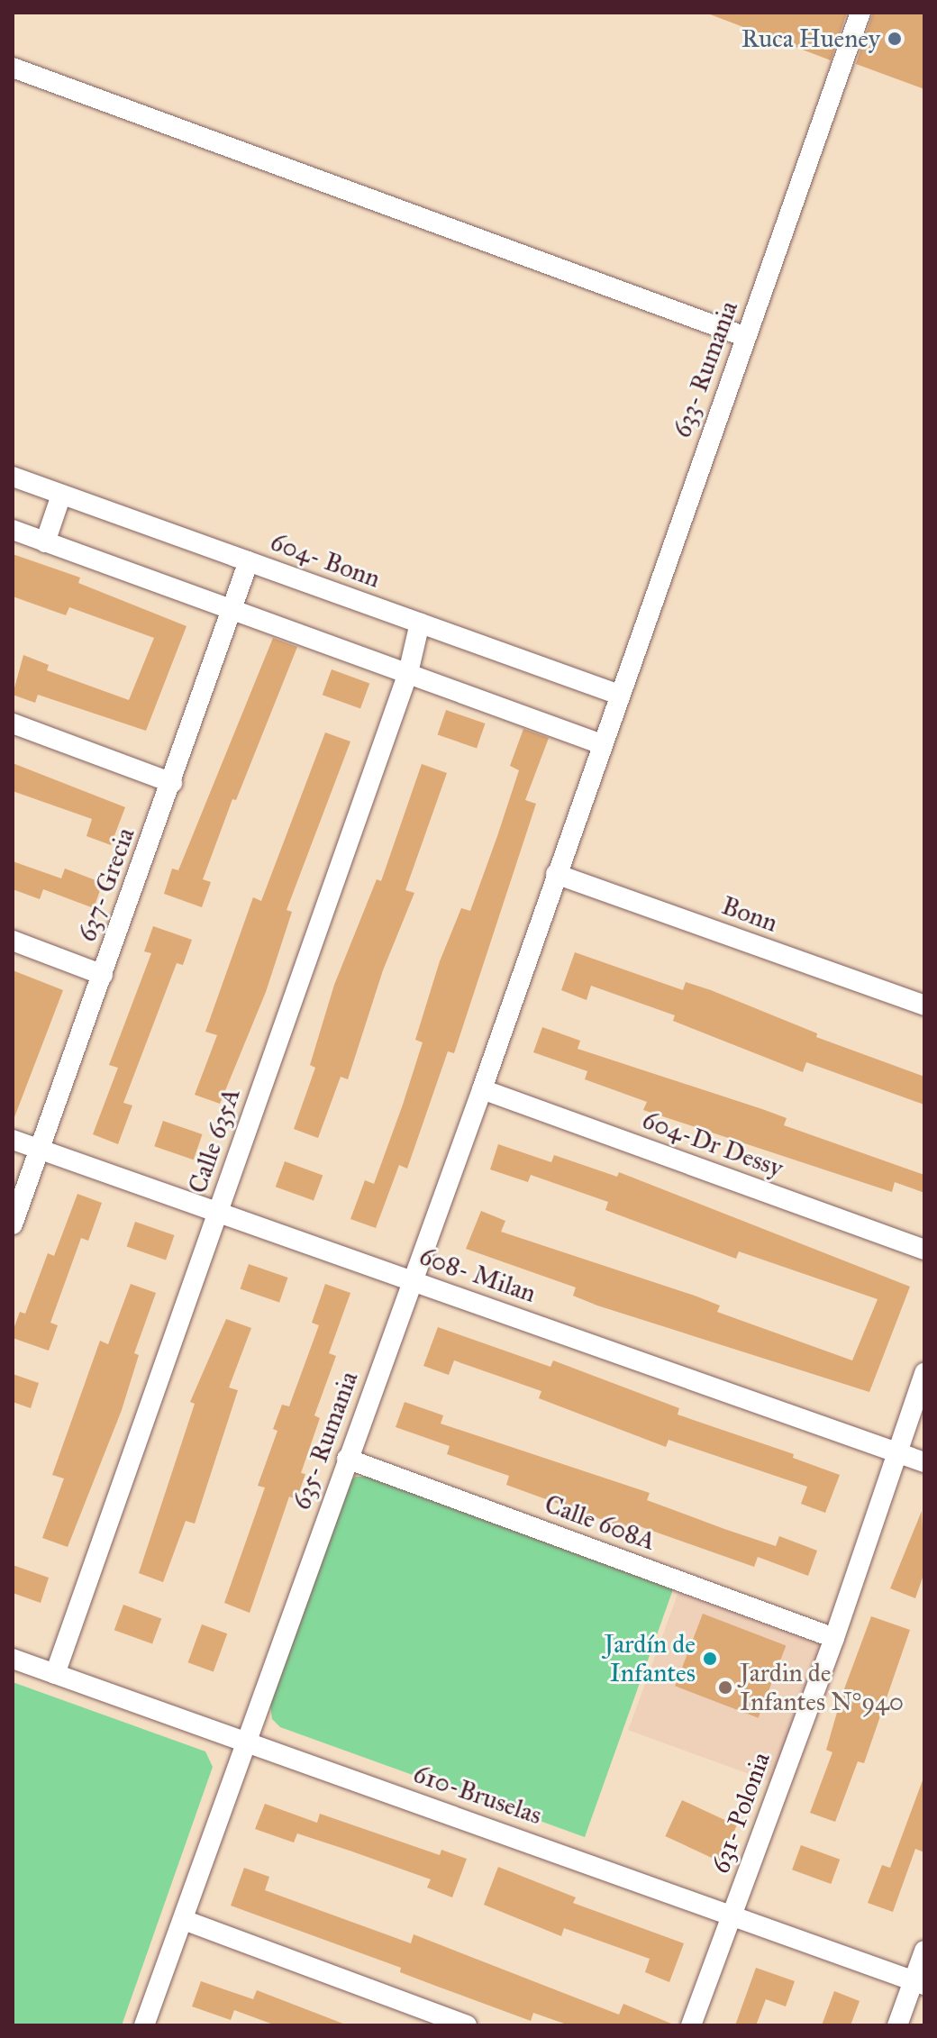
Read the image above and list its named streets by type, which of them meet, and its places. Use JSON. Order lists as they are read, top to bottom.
{
  "streets": {
    "street": [
      "633- Rumania",
      "604- Bonn",
      "637- Grecia",
      "Bonn",
      "Calle 635A",
      "604-Dr Dessy",
      "608- Milan",
      "635- Rumania",
      "Calle 608A",
      "610-Bruselas",
      "631- Polonia"
    ]
  },
  "crossings": [
    ["633- Rumania", "604- Bonn"],
    ["633- Rumania", "Bonn"],
    ["633- Rumania", "635- Rumania"],
    ["604- Bonn", "637- Grecia"],
    ["604- Bonn", "Calle 635A"],
    ["637- Grecia", "608- Milan"],
    ["Bonn", "635- Rumania"],
    ["Calle 635A", "608- Milan"],
    ["Calle 635A", "610-Bruselas"],
    ["604-Dr Dessy", "635- Rumania"],
    ["608- Milan", "635- Rumania"],
    ["608- Milan", "631- Polonia"],
    ["635- Rumania", "Calle 608A"],
    ["635- Rumania", "610-Bruselas"],
    ["Calle 608A", "631- Polonia"],
    ["610-Bruselas", "631- Polonia"]
  ],
  "places": ["Ruca Hueney", "Jardín de Infantes", "Jardin de Infantes N°940"]
}
